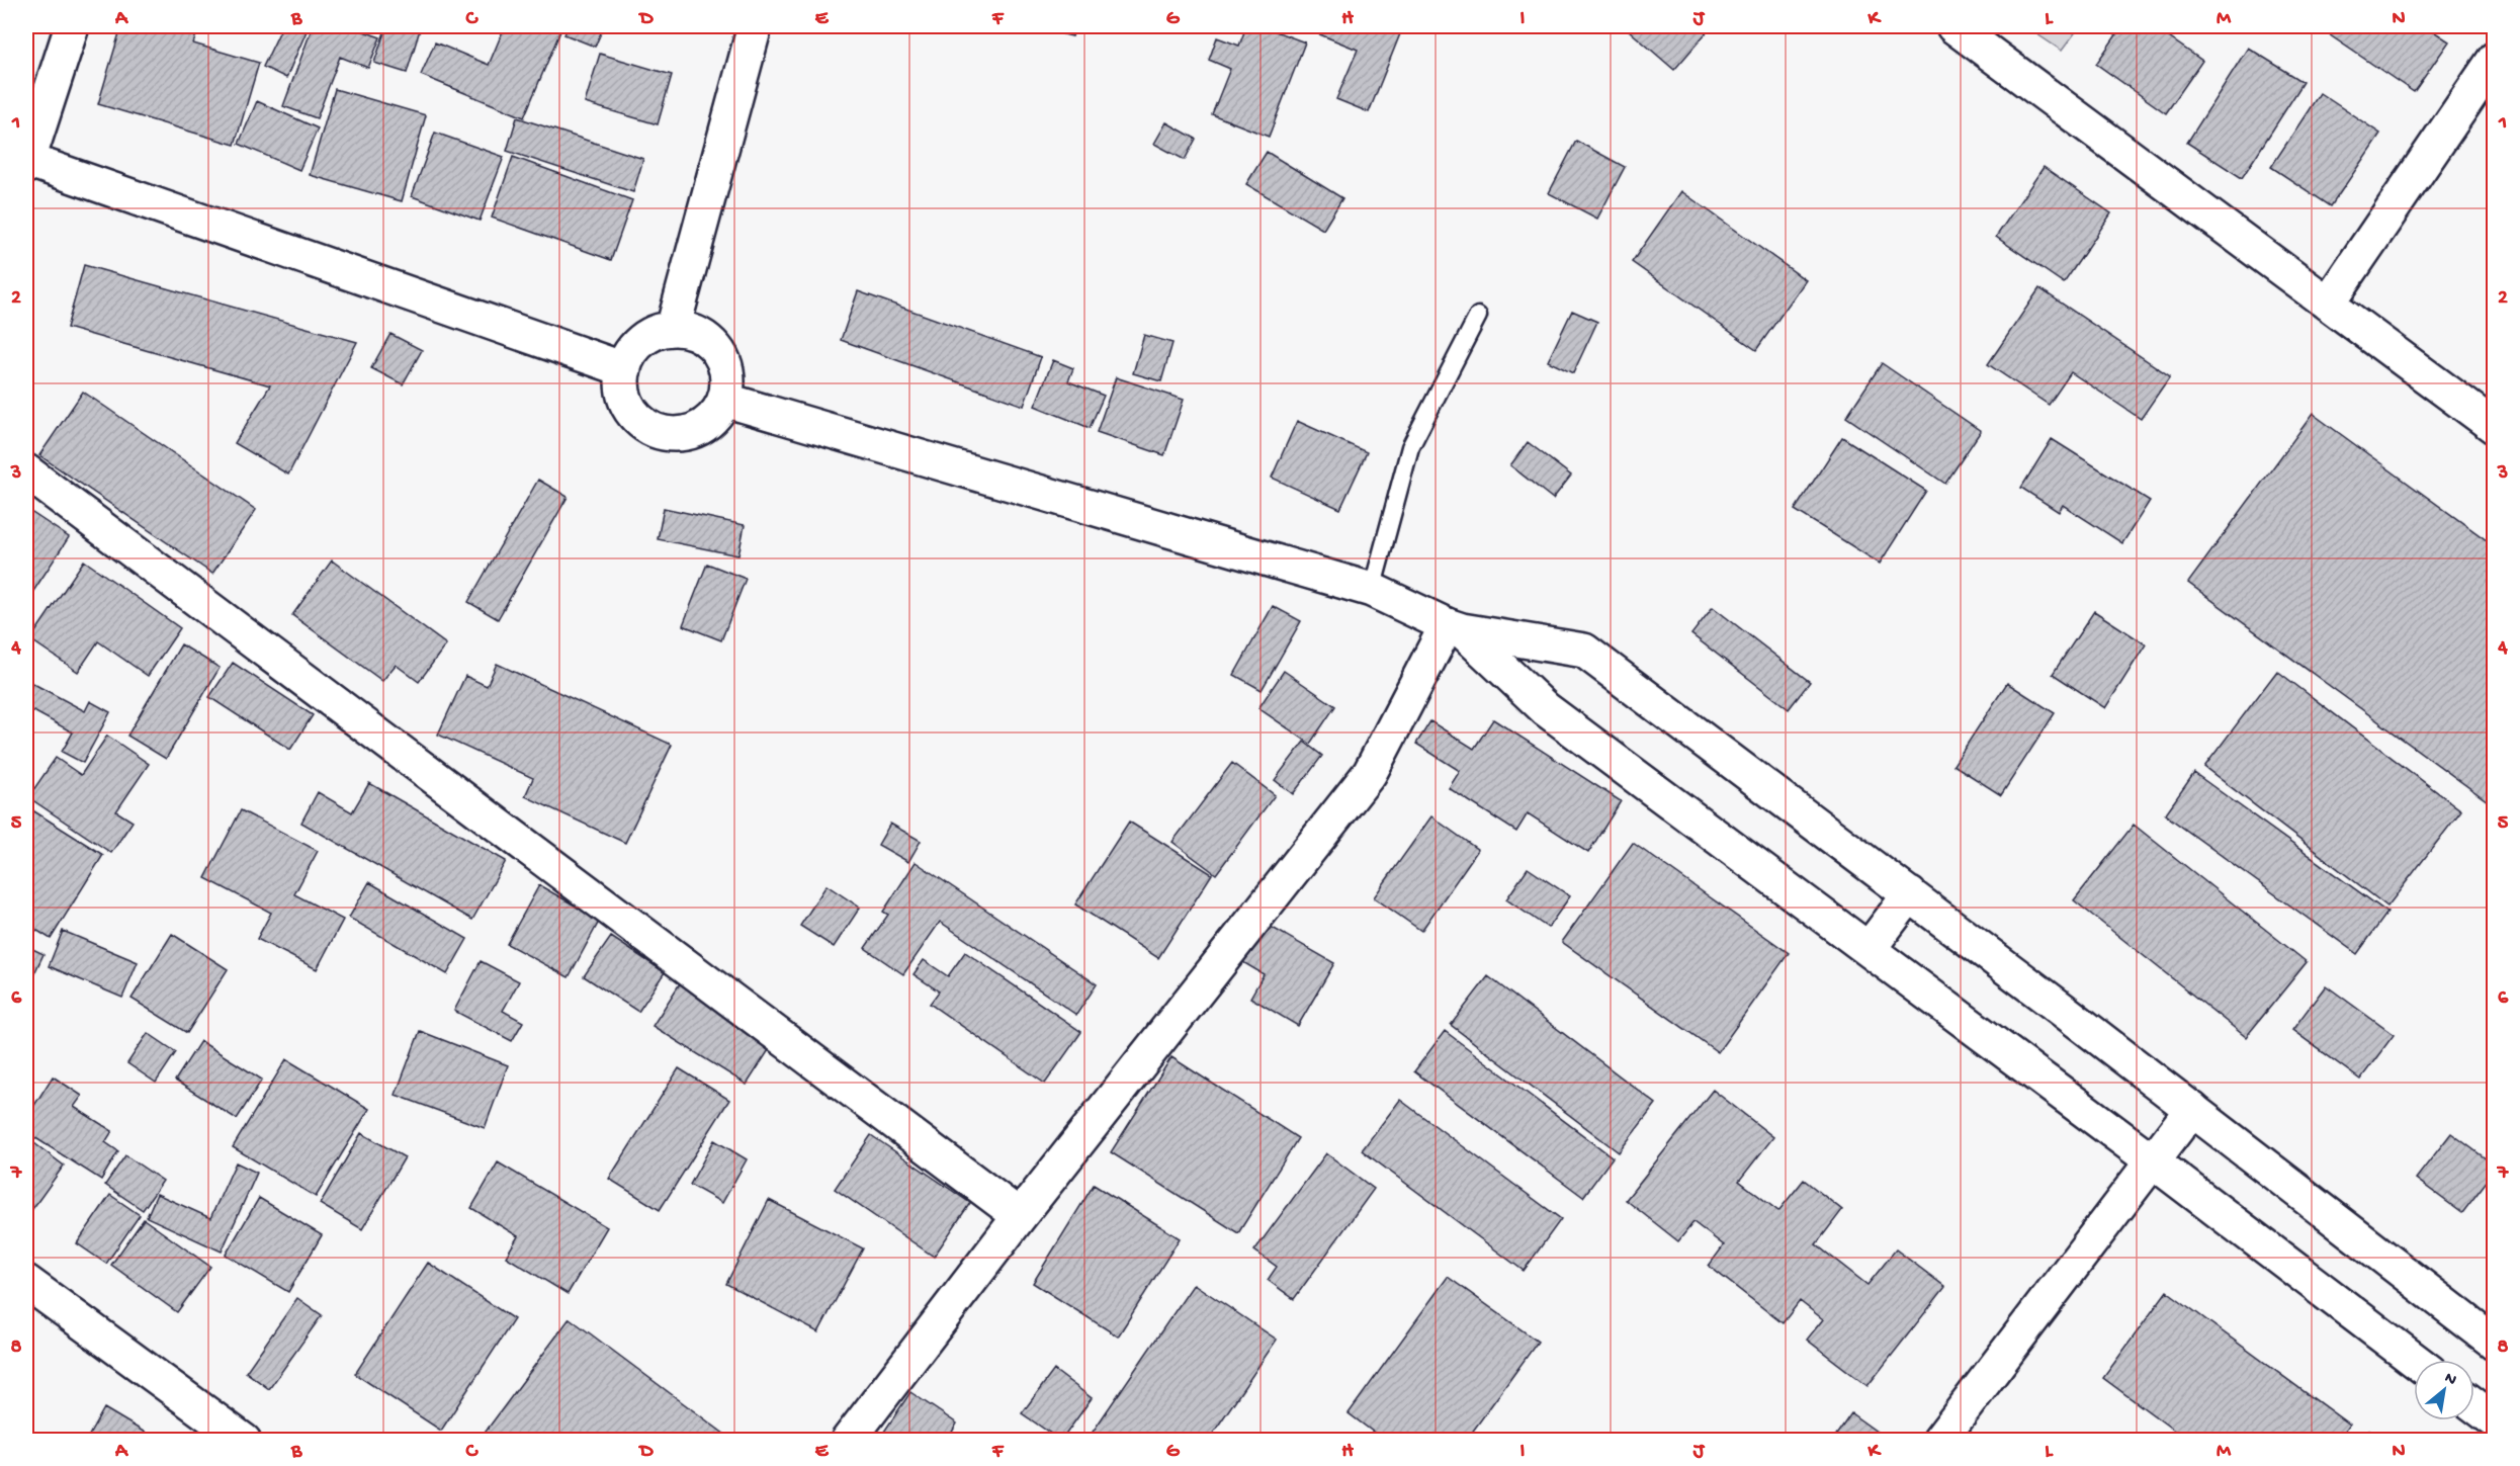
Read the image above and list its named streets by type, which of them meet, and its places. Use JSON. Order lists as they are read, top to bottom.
{
  "north": "top right",
  "grid": {
    "columns": [
      "A",
      "B",
      "C",
      "D",
      "E",
      "F",
      "G",
      "H",
      "I",
      "J",
      "K",
      "L",
      "M",
      "N"
    ],
    "rows": [
      "1",
      "2",
      "3",
      "4",
      "5",
      "6",
      "7",
      "8"
    ]
  }
}
